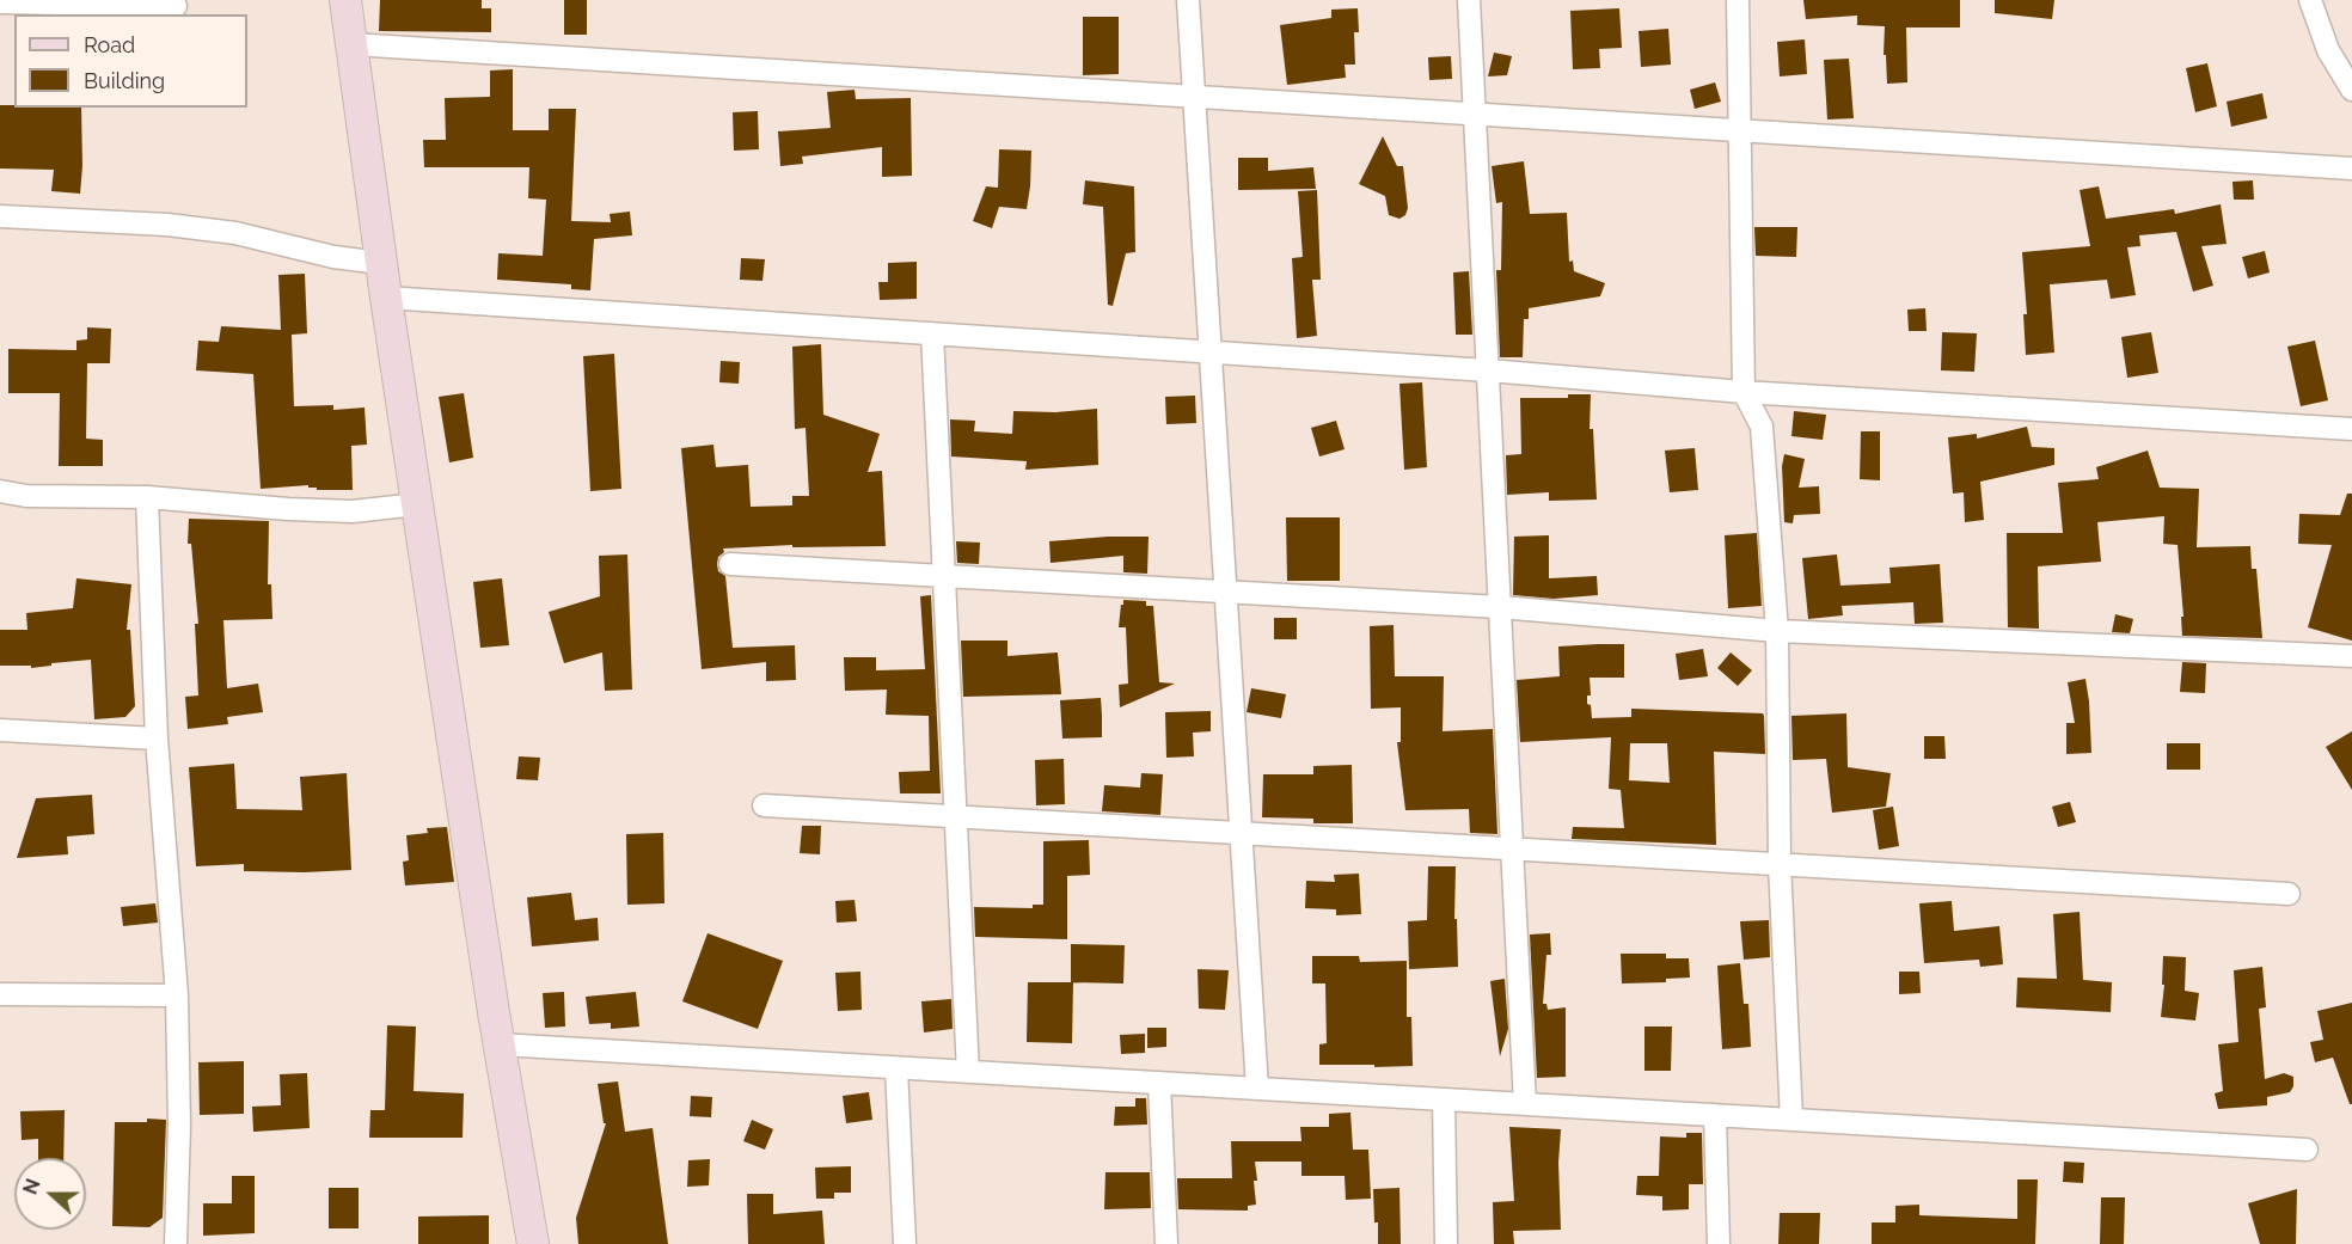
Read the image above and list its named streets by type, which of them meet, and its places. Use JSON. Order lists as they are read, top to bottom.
{
  "legend": ["Road", "Building"],
  "north": "left"
}
